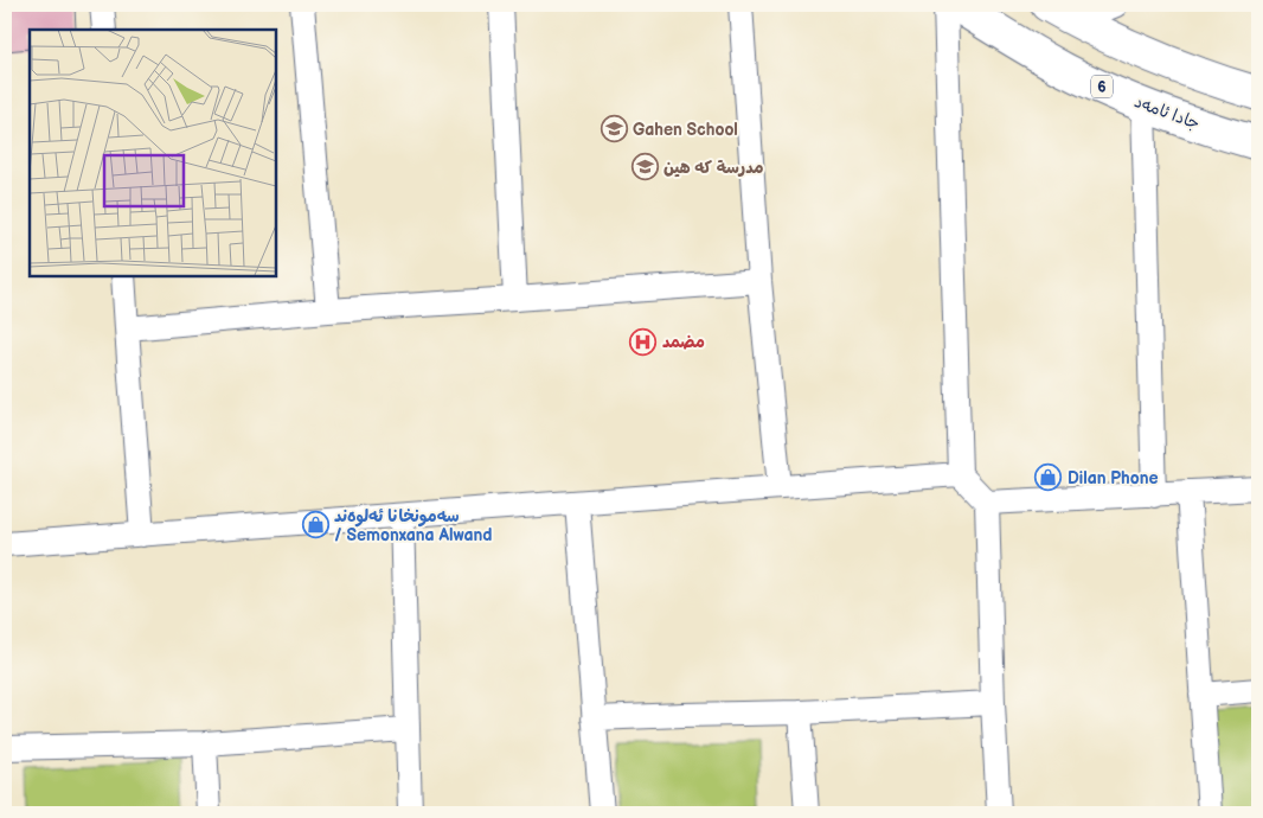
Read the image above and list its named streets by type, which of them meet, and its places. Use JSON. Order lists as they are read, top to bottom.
{
  "streets": {
    "main road": ["6", "جادا ئامەد"]
  },
  "places": {
    "school or university": ["Gahen School", "مدرسة كه هين"],
    "hospital": ["مضمد"],
    "shop": ["Dilan Phone", "سەمونخانا ئەلوەند / Semonxana Alwand"]
  }
}
